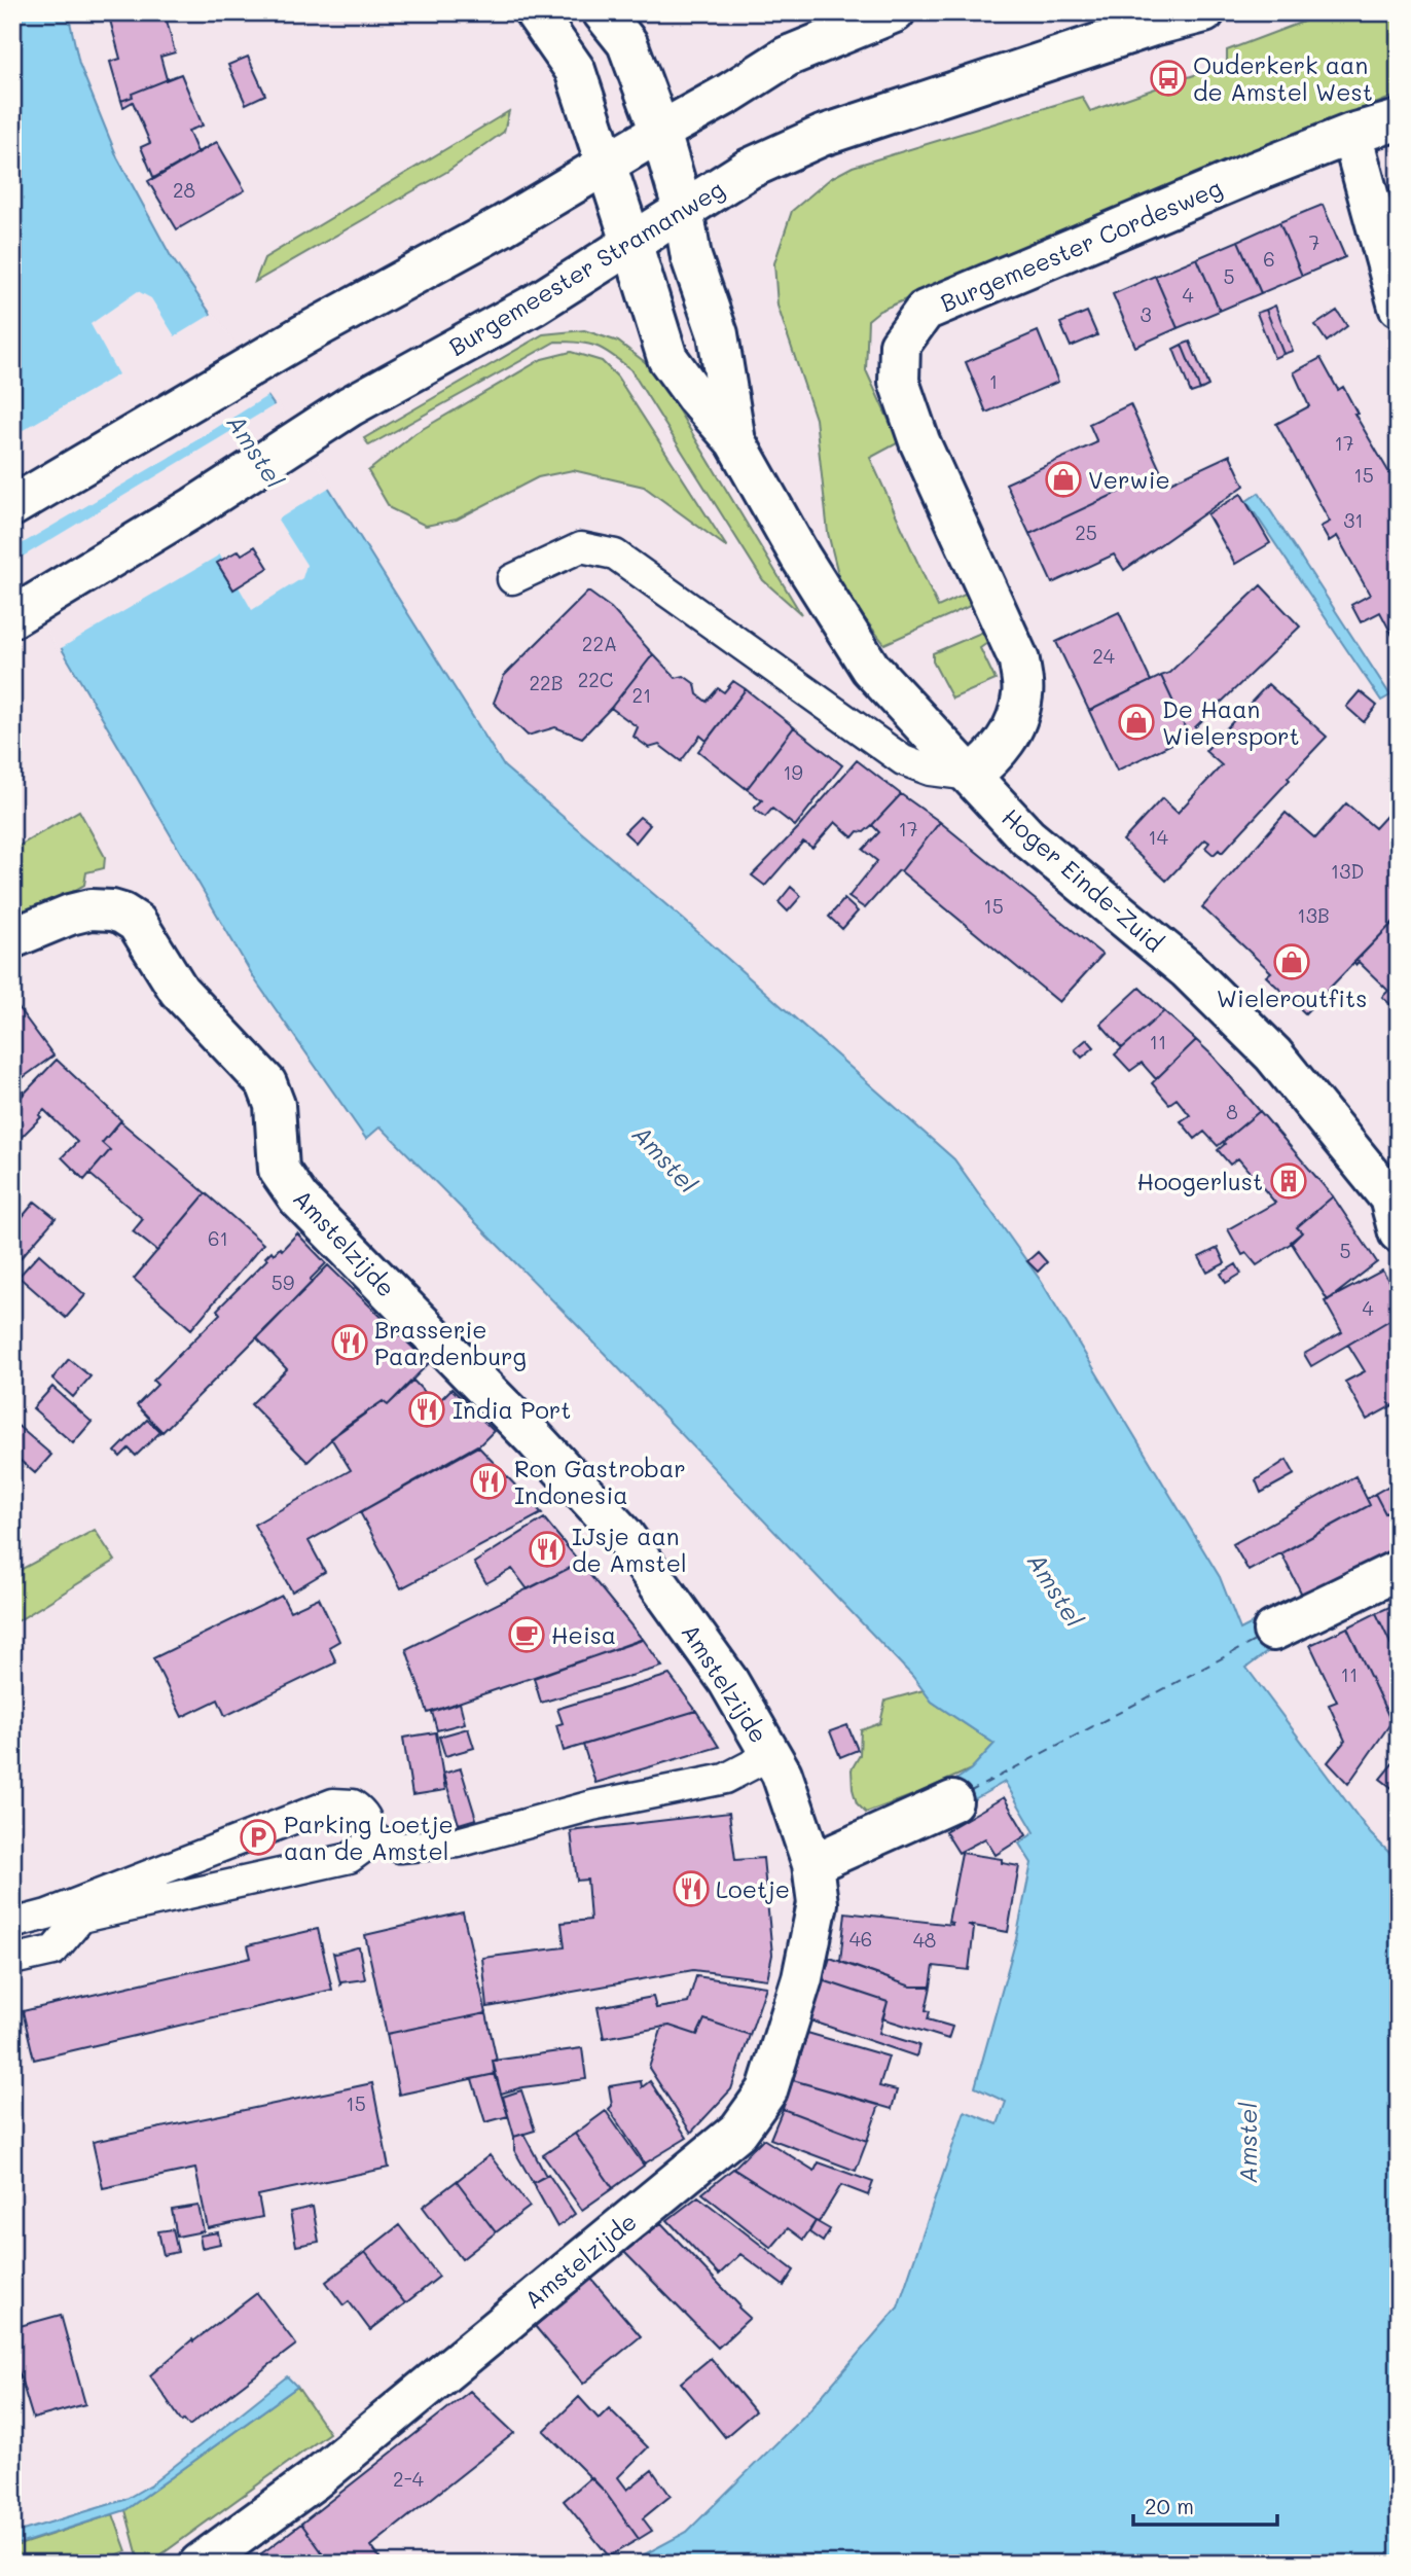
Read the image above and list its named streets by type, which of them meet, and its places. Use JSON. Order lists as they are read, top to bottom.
{
  "streets": {
    "street": [
      "Burgemeester Cordesweg",
      "Burgemeester Stramanweg",
      "Hoger Einde-Zuid",
      "Amstelzijde"
    ]
  },
  "crossings": [
    ["Burgemeester Cordesweg", "Hoger Einde-Zuid"],
    ["Burgemeester Stramanweg", "Hoger Einde-Zuid"]
  ],
  "water": ["Amstel"],
  "places": {
    "bus stop": ["Ouderkerk aan de Amstel West"],
    "shop": ["Verwie", "De Haan Wielersport", "Wieleroutfits"],
    "building": ["Hoogerlust"],
    "restaurant": [
      "Brasserie Paardenburg",
      "India Port",
      "Ron Gastrobar Indonesia",
      "IJsje aan de Amstel",
      "Loetje"
    ],
    "cafe": ["Heisa"],
    "parking": ["Parking Loetje aan de Amstel"]
  },
  "house_numbers": [
    "28",
    "7",
    "6",
    "5",
    "4",
    "3",
    "1",
    "17",
    "15",
    "31",
    "25",
    "22A",
    "24",
    "22C",
    "22B",
    "21",
    "19",
    "17",
    "14",
    "13D",
    "15",
    "13B",
    "11",
    "8",
    "61",
    "5",
    "59",
    "4",
    "11",
    "46",
    "48",
    "15",
    "2-4"
  ],
  "scale_bar": "20 m"
}
